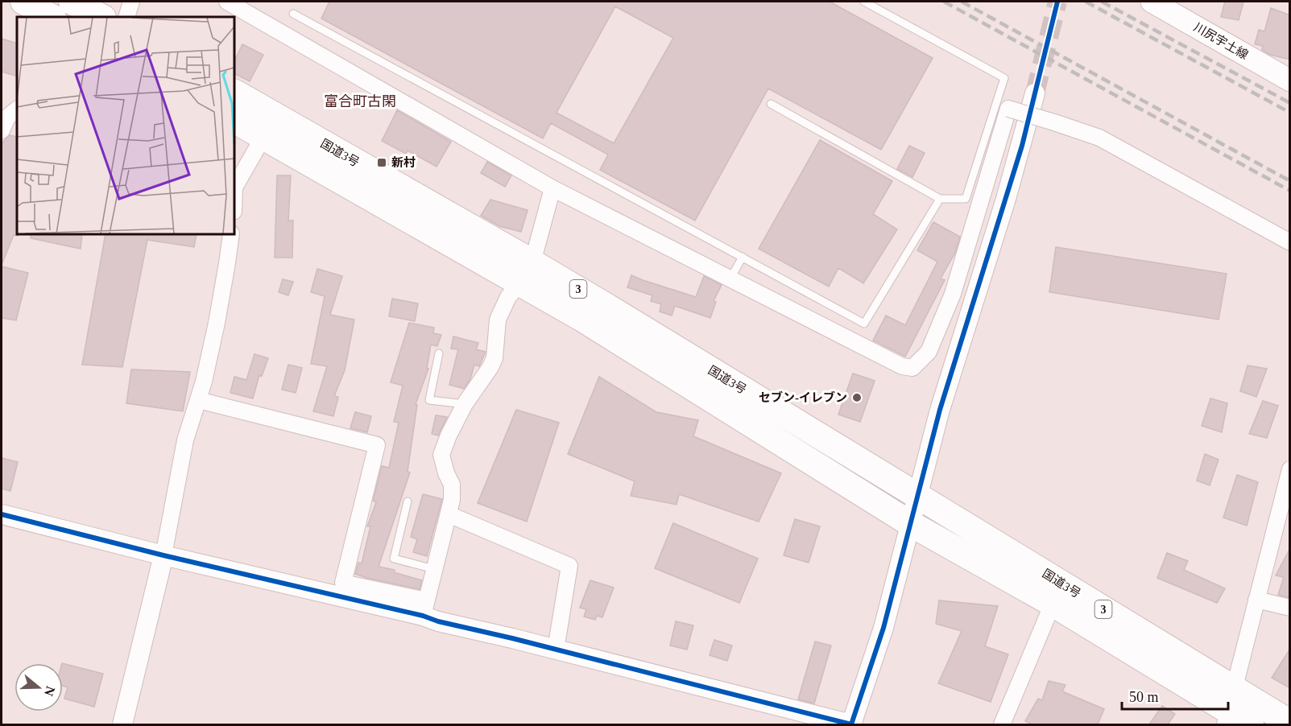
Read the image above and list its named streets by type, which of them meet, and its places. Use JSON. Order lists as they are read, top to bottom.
{
  "streets": {
    "highway": ["国道3号", "3"],
    "main road": ["川尻宇土線"]
  },
  "districts": ["富合町古閑"],
  "places": {
    "transit": ["新村"],
    "other": ["セブン-イレブン"]
  },
  "scale_bar": "50 m",
  "north": "right"
}
